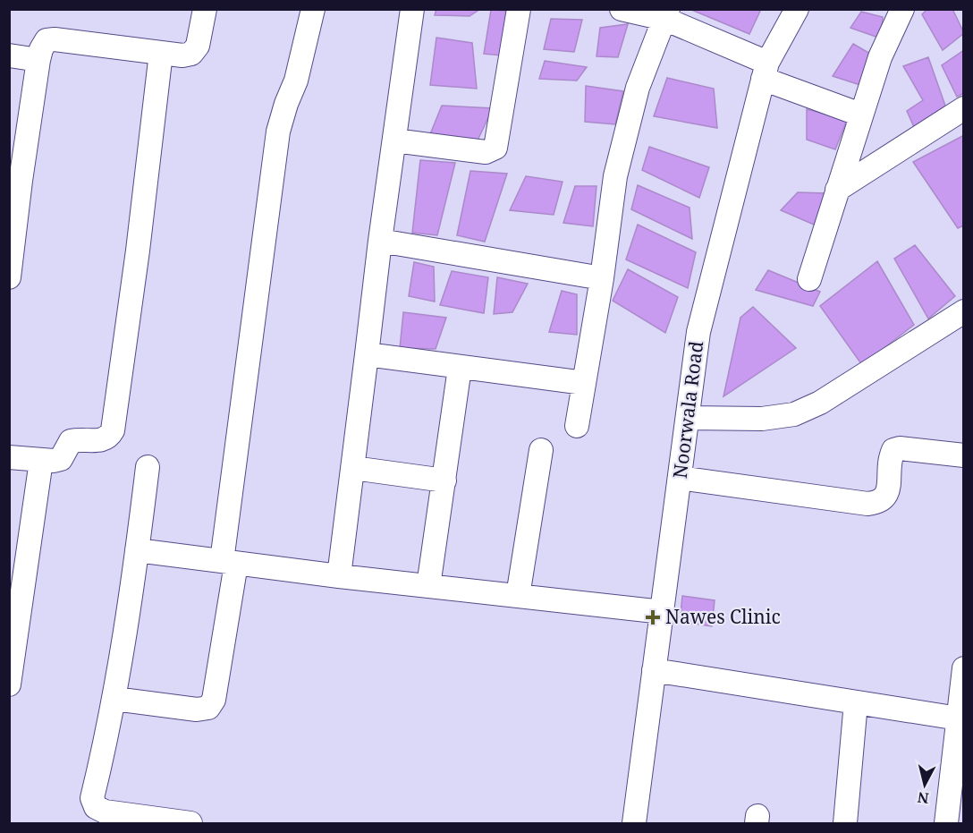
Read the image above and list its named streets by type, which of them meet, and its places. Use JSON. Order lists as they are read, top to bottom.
{
  "streets": {
    "street": ["Noorwala Road"]
  },
  "places": {
    "health": ["Nawes Clinic"]
  },
  "north": "bottom"
}
